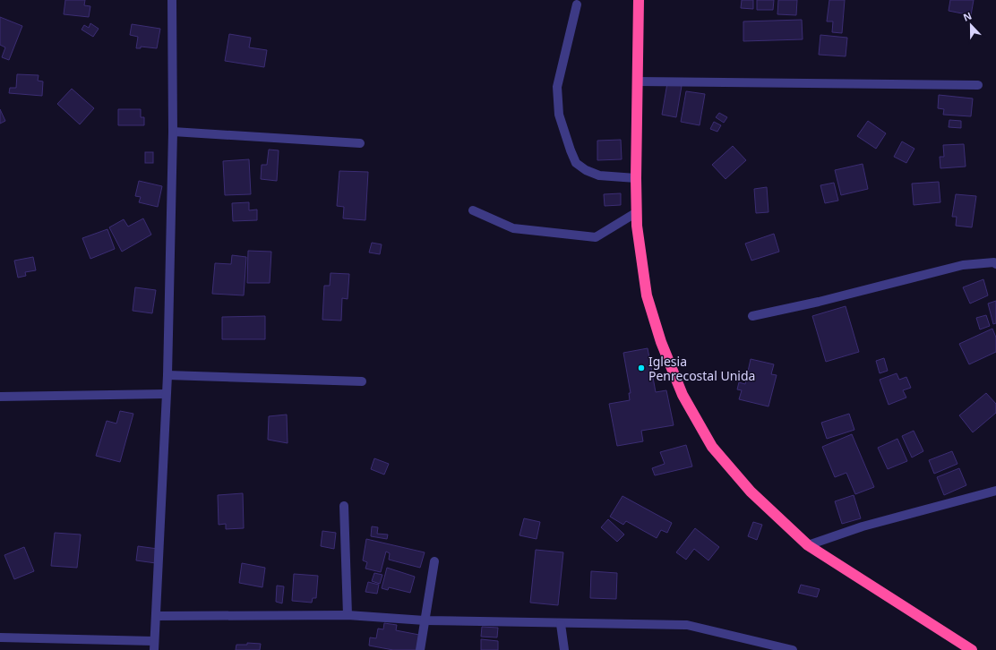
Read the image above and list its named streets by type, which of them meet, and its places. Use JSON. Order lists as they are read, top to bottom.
{
  "places": ["Iglesia Penrecostal Unida"],
  "north": "top"
}
